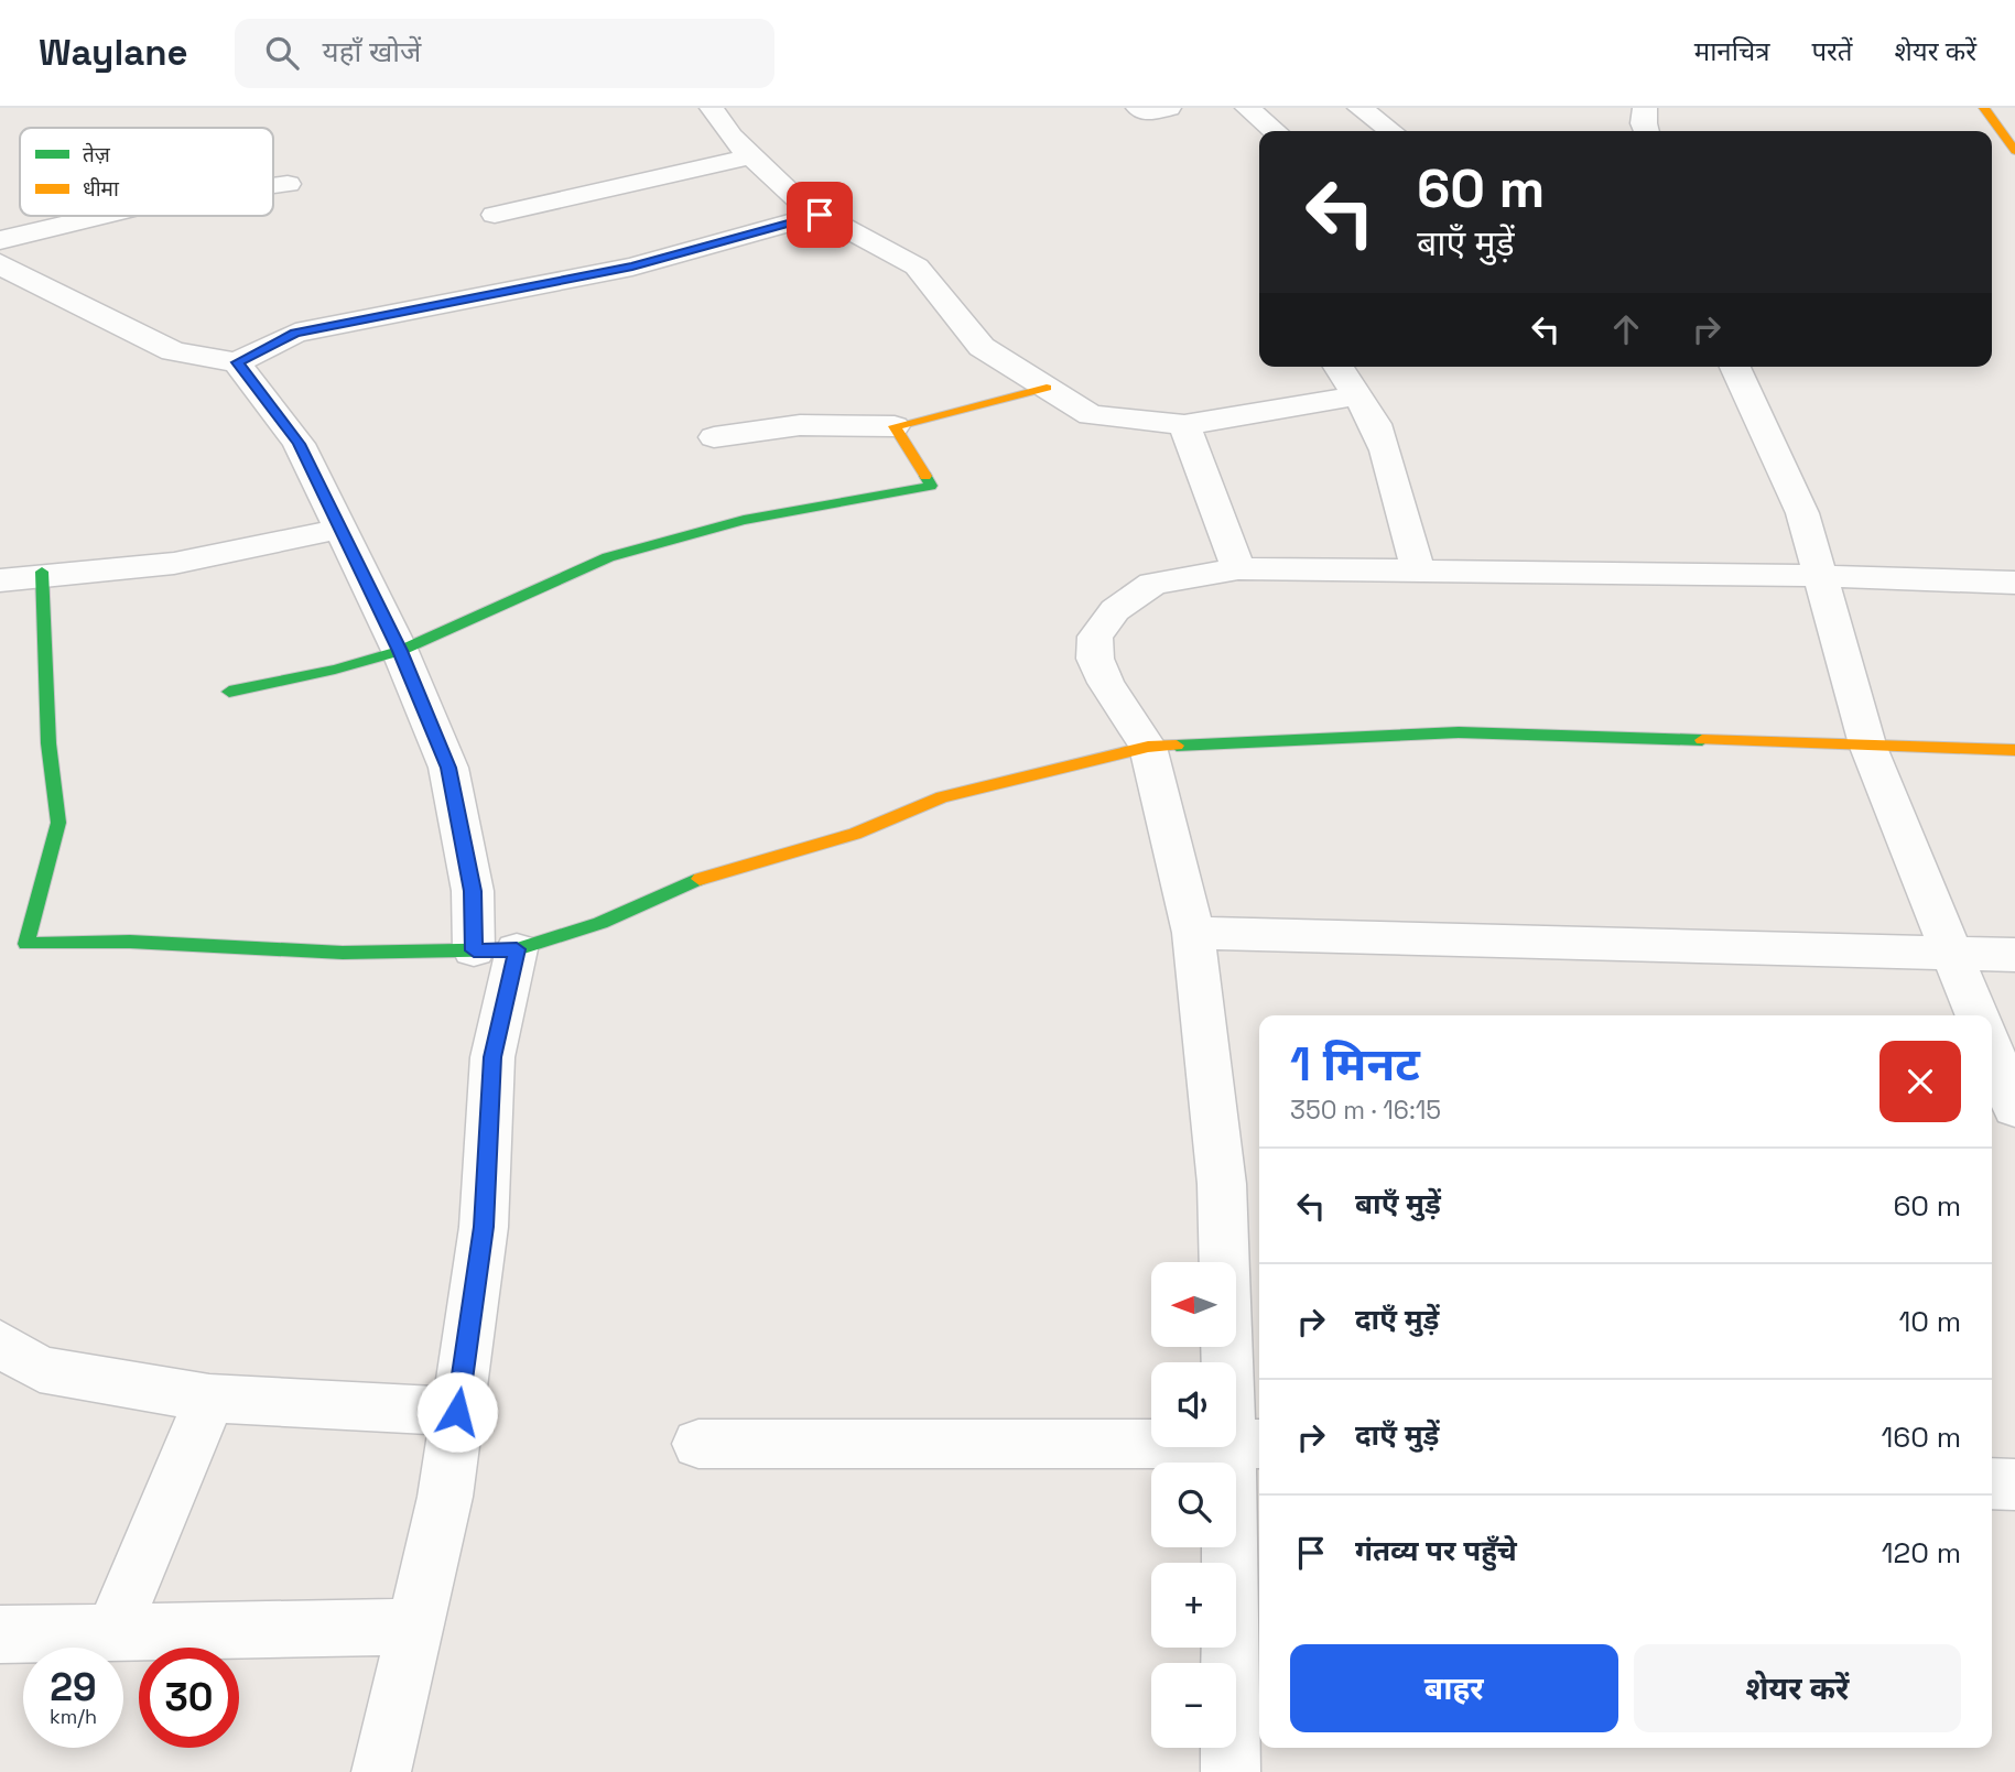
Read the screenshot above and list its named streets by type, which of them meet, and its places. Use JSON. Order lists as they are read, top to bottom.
{
  "legend": ["तेज़", "धीमा"],
  "north": "left",
  "page": {
    "header": "Waylane",
    "search": "यहाँ खोजें",
    "nav": ["मानचित्र", "परतें", "शेयर करें"],
    "turn": ["60 m", "बाएँ मुड़ें"],
    "heading": ["1 मिनट", "350 m · 16:15"],
    "list": [
      {
        "name": "बाएँ मुड़ें",
        "value": "60 m"
      },
      {
        "name": "दाएँ मुड़ें",
        "value": "10 m"
      },
      {
        "name": "दाएँ मुड़ें",
        "value": "160 m"
      },
      {
        "name": "गंतव्य पर पहुँचे",
        "value": "120 m"
      }
    ],
    "map_buttons": ["+", "−"],
    "buttons": ["बाहर", "शेयर करें"],
    "speed": "29 km/h",
    "limit": "30"
  }
}
